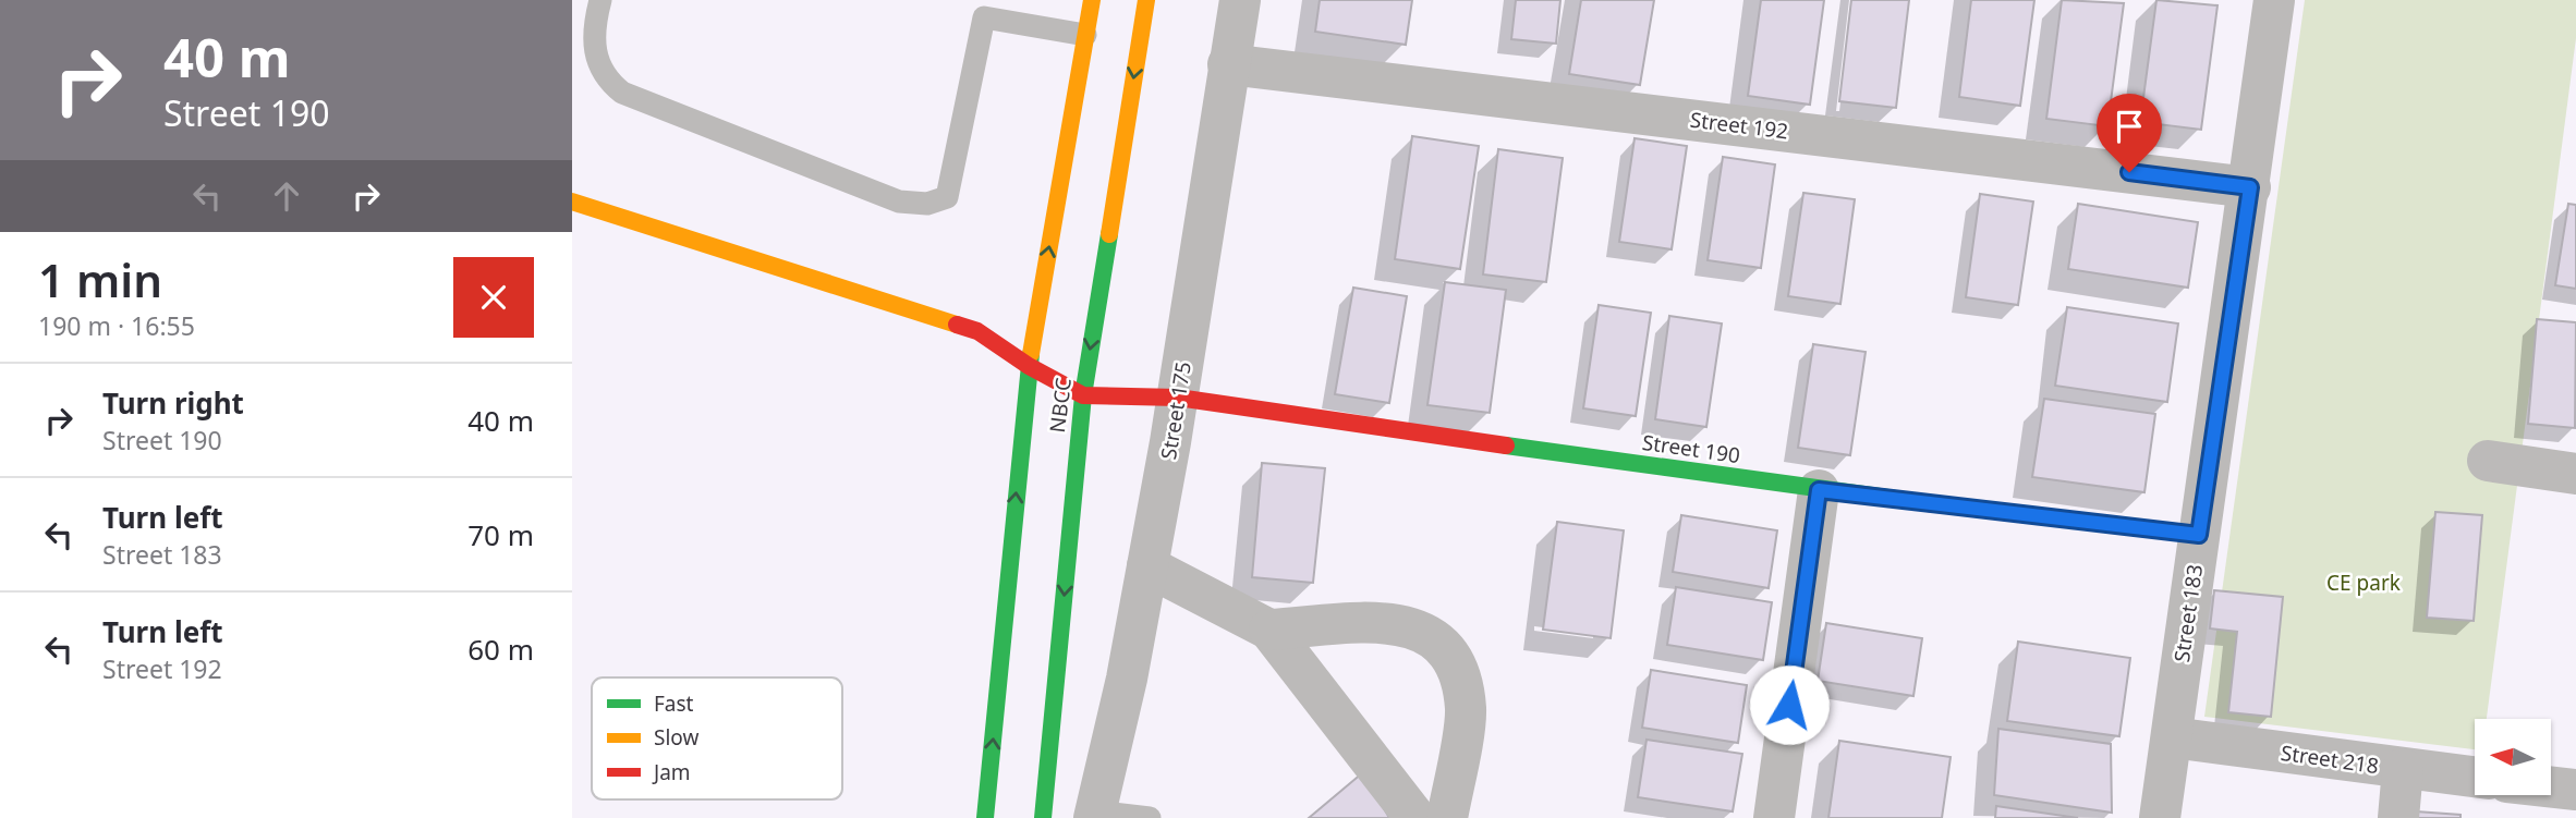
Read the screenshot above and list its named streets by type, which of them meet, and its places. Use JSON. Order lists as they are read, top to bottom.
{
  "streets": {
    "street": [
      "Street 192",
      "NBCC",
      "Street 175",
      "Street 190",
      "Street 183",
      "Street 218"
    ]
  },
  "crossings": [
    ["Street 192", "Street 175"],
    ["Street 192", "Street 183"],
    ["NBCC", "Street 190"],
    ["Street 175", "Street 190"],
    ["Street 190", "Street 183"],
    ["Street 183", "Street 218"]
  ],
  "parks": ["CE park"],
  "legend": ["Fast", "Slow", "Jam"],
  "north": "left",
  "page": {
    "turn": ["40 m", "Street 190"],
    "heading": ["1 min", "190 m · 16:55"],
    "list": [
      {
        "name": "Turn right",
        "note": "Street 190",
        "value": "40 m"
      },
      {
        "name": "Turn left",
        "note": "Street 183",
        "value": "70 m"
      },
      {
        "name": "Turn left",
        "note": "Street 192",
        "value": "60 m"
      }
    ]
  }
}
